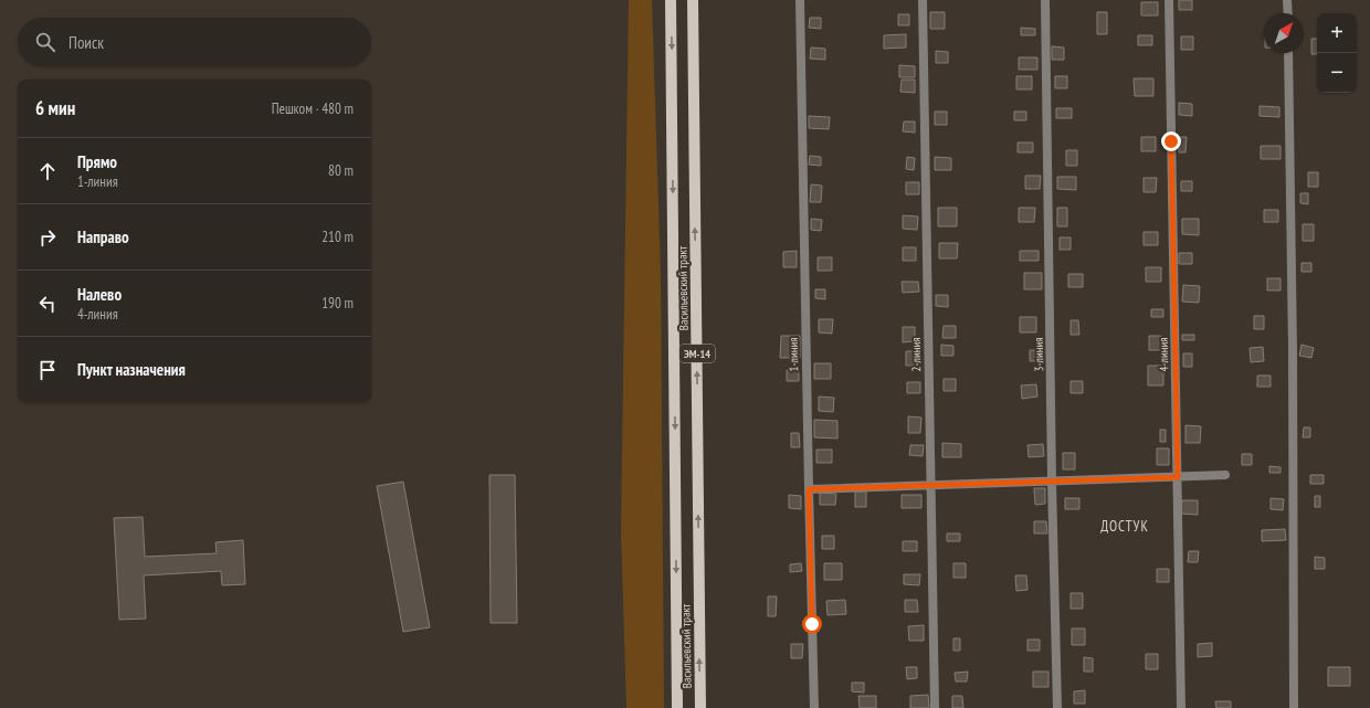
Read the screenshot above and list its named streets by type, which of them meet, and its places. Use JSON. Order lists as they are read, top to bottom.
{
  "streets": {
    "main road": ["Васильевский тракт", "ЭМ-14"],
    "street": [
      "1-линия",
      "2-линия",
      "3-линия",
      "4-линия"
    ]
  },
  "districts": ["ДОСТУК"],
  "north": "top right",
  "page": {
    "map_buttons": ["+", "−"],
    "search": "Поиск",
    "heading": ["6 мин", "Пешком · 480 m"],
    "list": [
      ["Прямо", "1-линия", "80 m"],
      ["Направо", "210 m"],
      ["Налево", "4-линия", "190 m"],
      "Пункт назначения"
    ]
  }
}
